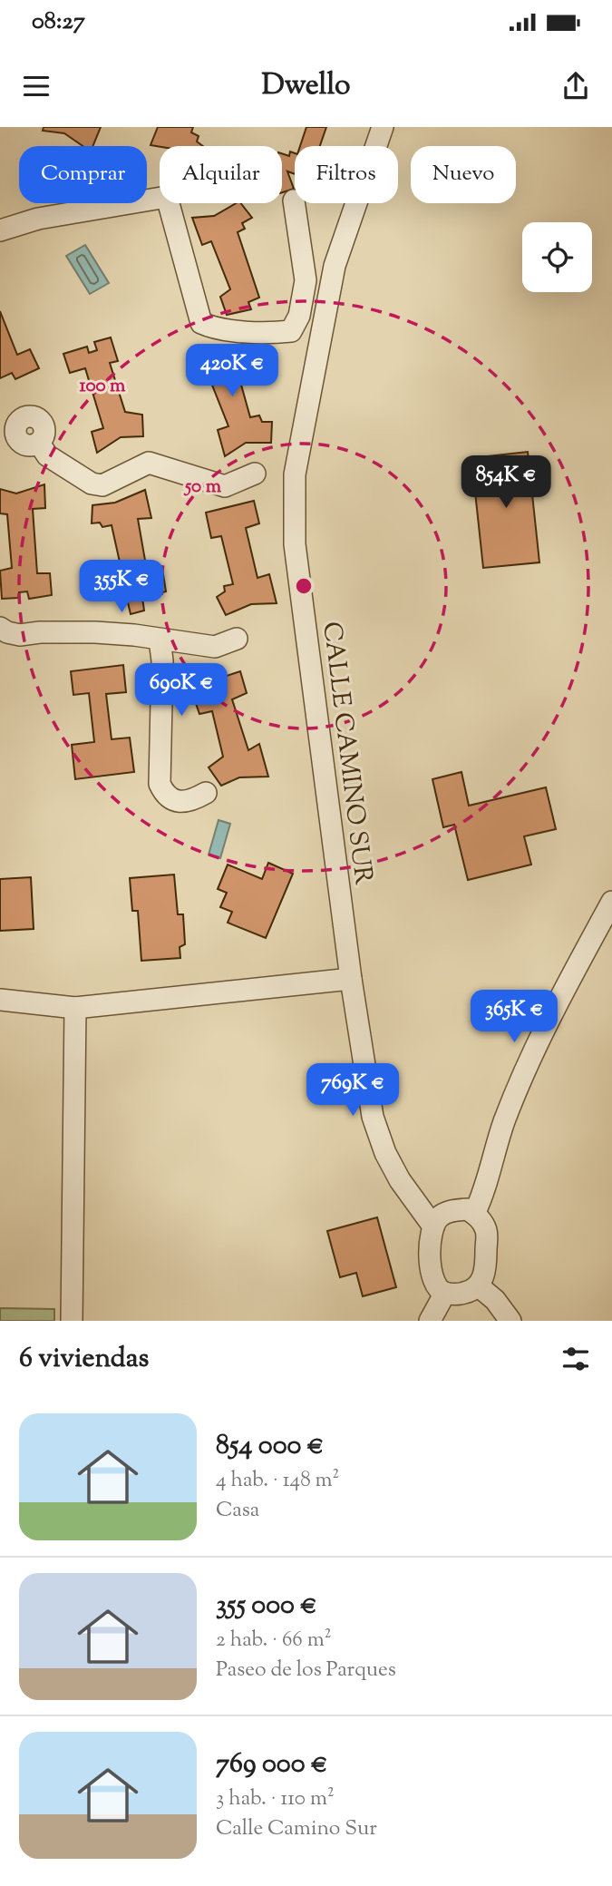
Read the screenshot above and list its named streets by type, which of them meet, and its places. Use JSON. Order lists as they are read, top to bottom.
{
  "streets": {
    "street": ["CALLE CAMINO SUR"]
  },
  "page": {
    "status": "08:27",
    "header": "Dwello",
    "chip": [
      "Comprar",
      "Alquilar",
      "Filtros",
      "Nuevo"
    ],
    "price": [
      "420K €",
      "854K €",
      "355K €",
      "690K €",
      "365K €",
      "769K €"
    ],
    "heading": "6 viviendas",
    "list": [
      {
        "name": "854 000 €",
        "note": "4 hab. · 148 m² · Casa"
      },
      {
        "name": "355 000 €",
        "note": "2 hab. · 66 m² · Paseo de los Parques"
      },
      {
        "name": "769 000 €",
        "note": "3 hab. · 110 m² · Calle Camino Sur"
      }
    ]
  },
  "rings": ["100 m", "50 m"]
}
